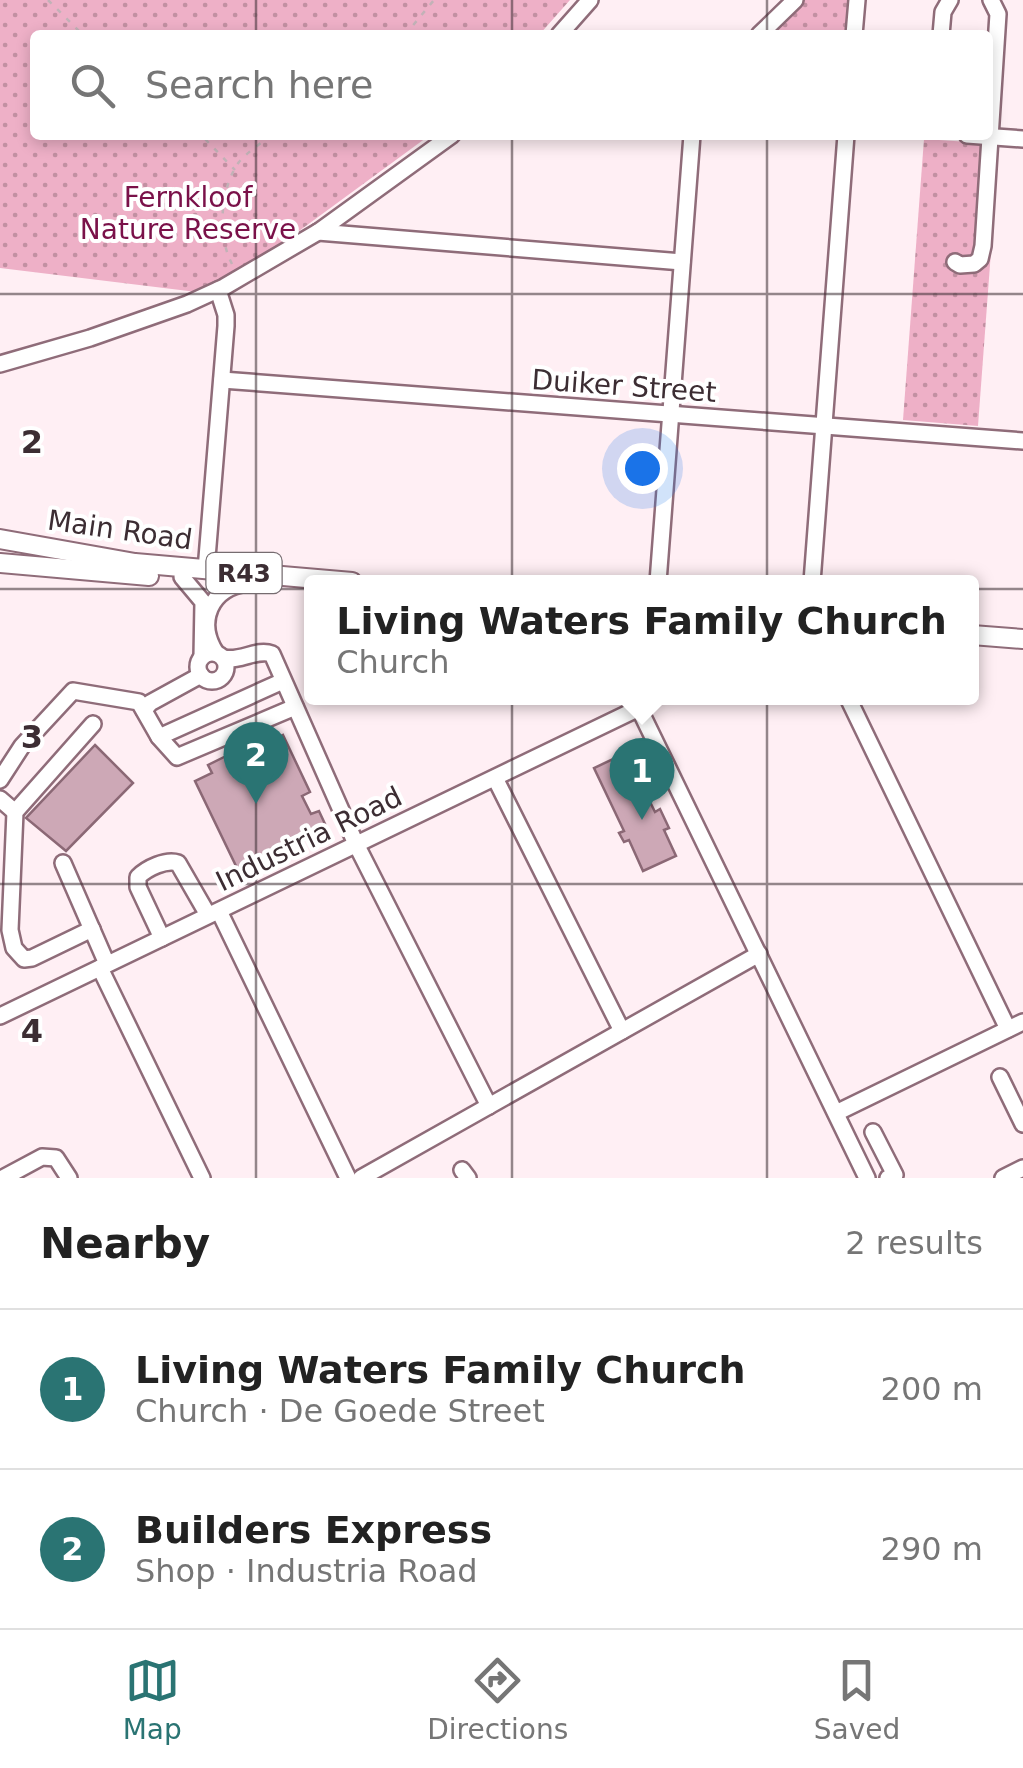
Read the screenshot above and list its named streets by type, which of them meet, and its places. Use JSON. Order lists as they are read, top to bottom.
{
  "streets": {
    "main road": ["Main Road", "R43"],
    "street": ["Duiker Street", "Industria Road"]
  },
  "parks": ["Fernkloof Nature Reserve"],
  "page": {
    "search": "Search here",
    "popup": ["Living Waters Family Church", "Church"],
    "pins": ["2", "1"],
    "heading": ["Nearby", "2 results"],
    "list": [
      {
        "mark": "1",
        "name": "Living Waters Family Church",
        "note": "Church · De Goede Street",
        "value": "200 m"
      },
      {
        "mark": "2",
        "name": "Builders Express",
        "note": "Shop · Industria Road",
        "value": "290 m"
      }
    ],
    "nav": ["Map", "Directions", "Saved"]
  },
  "grid": {
    "rows": ["2", "3", "4"]
  }
}
